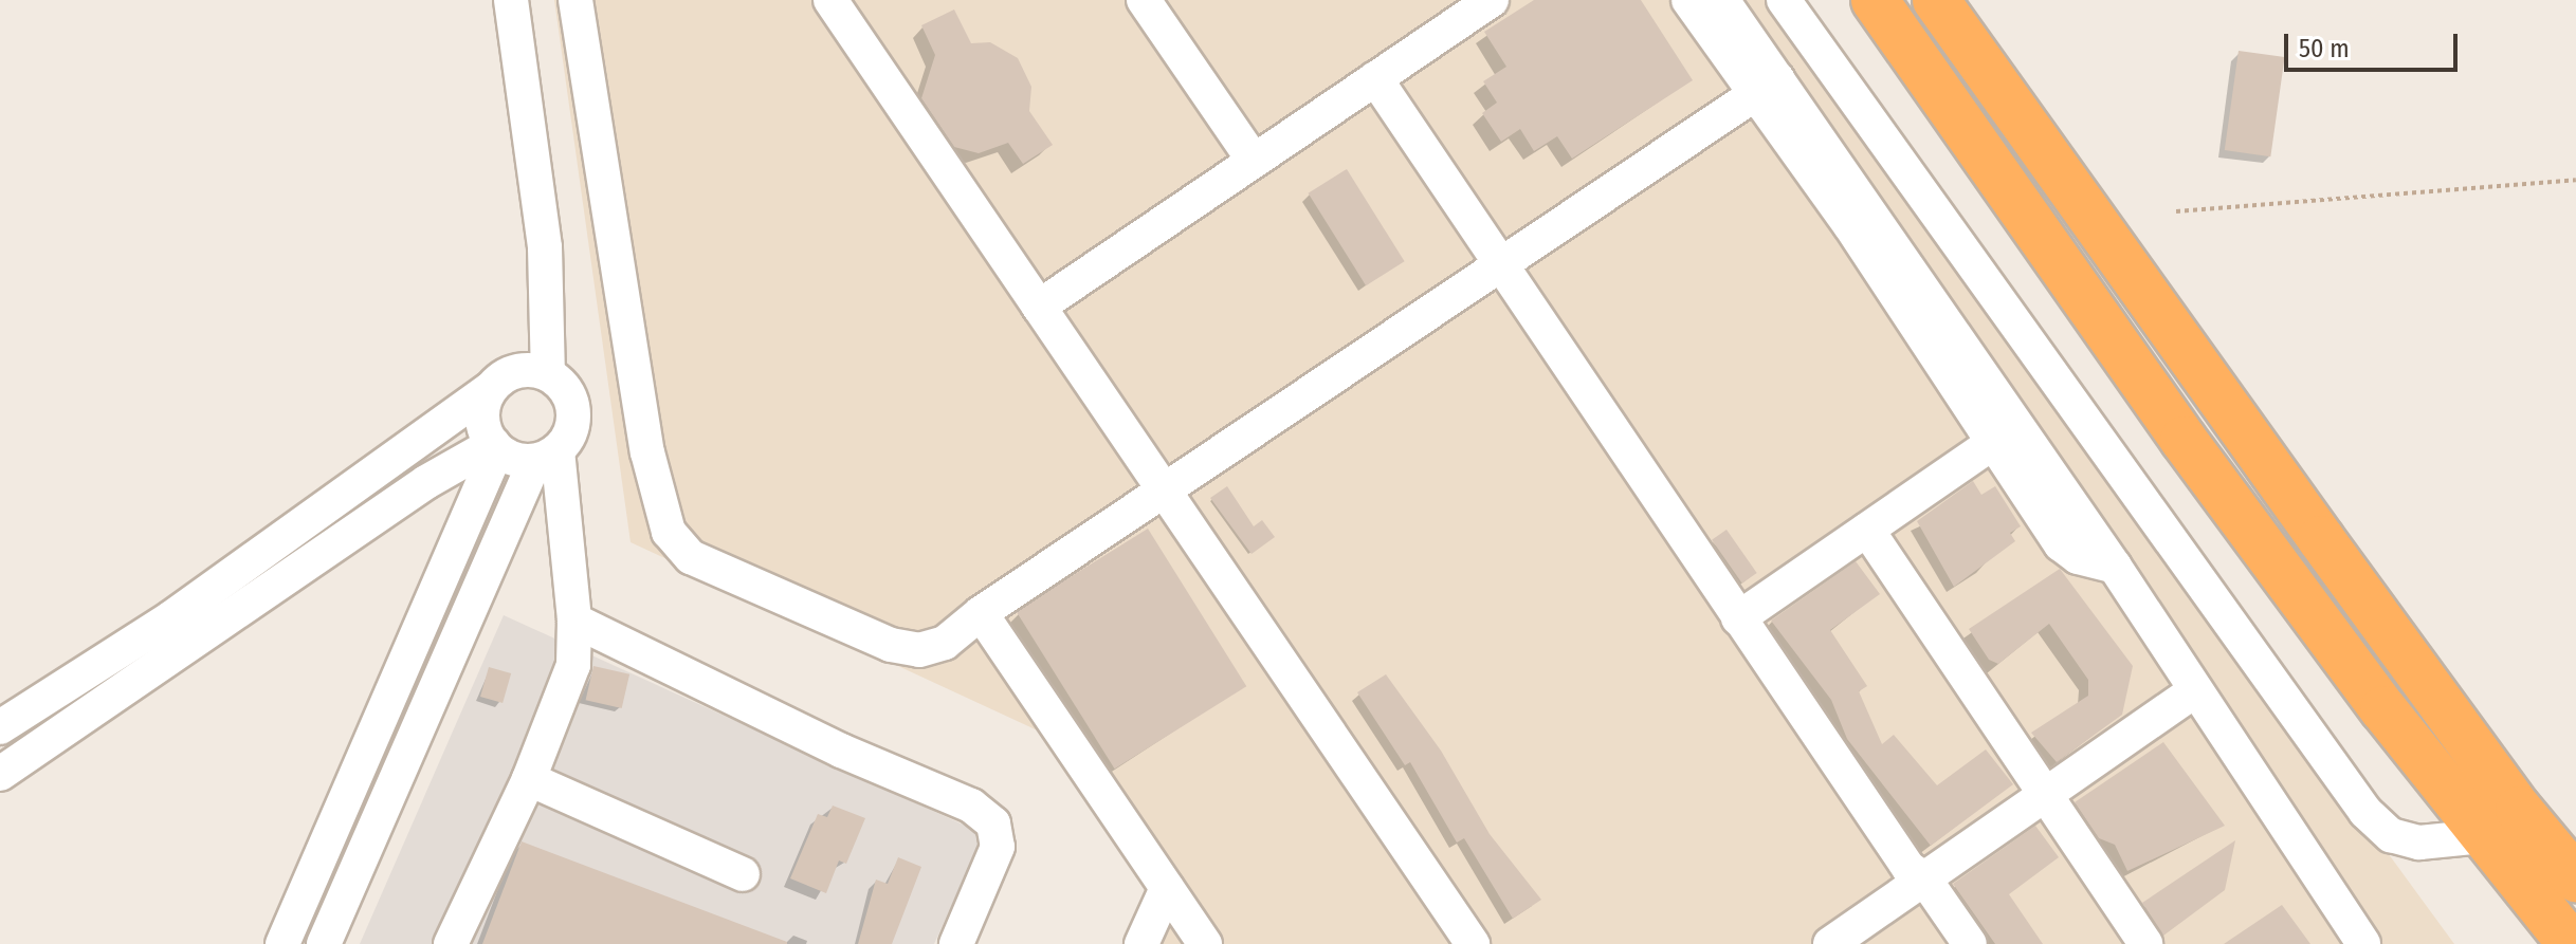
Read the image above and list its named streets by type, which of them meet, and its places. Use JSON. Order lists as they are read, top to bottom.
{
  "scale_bar": "50 m"
}
